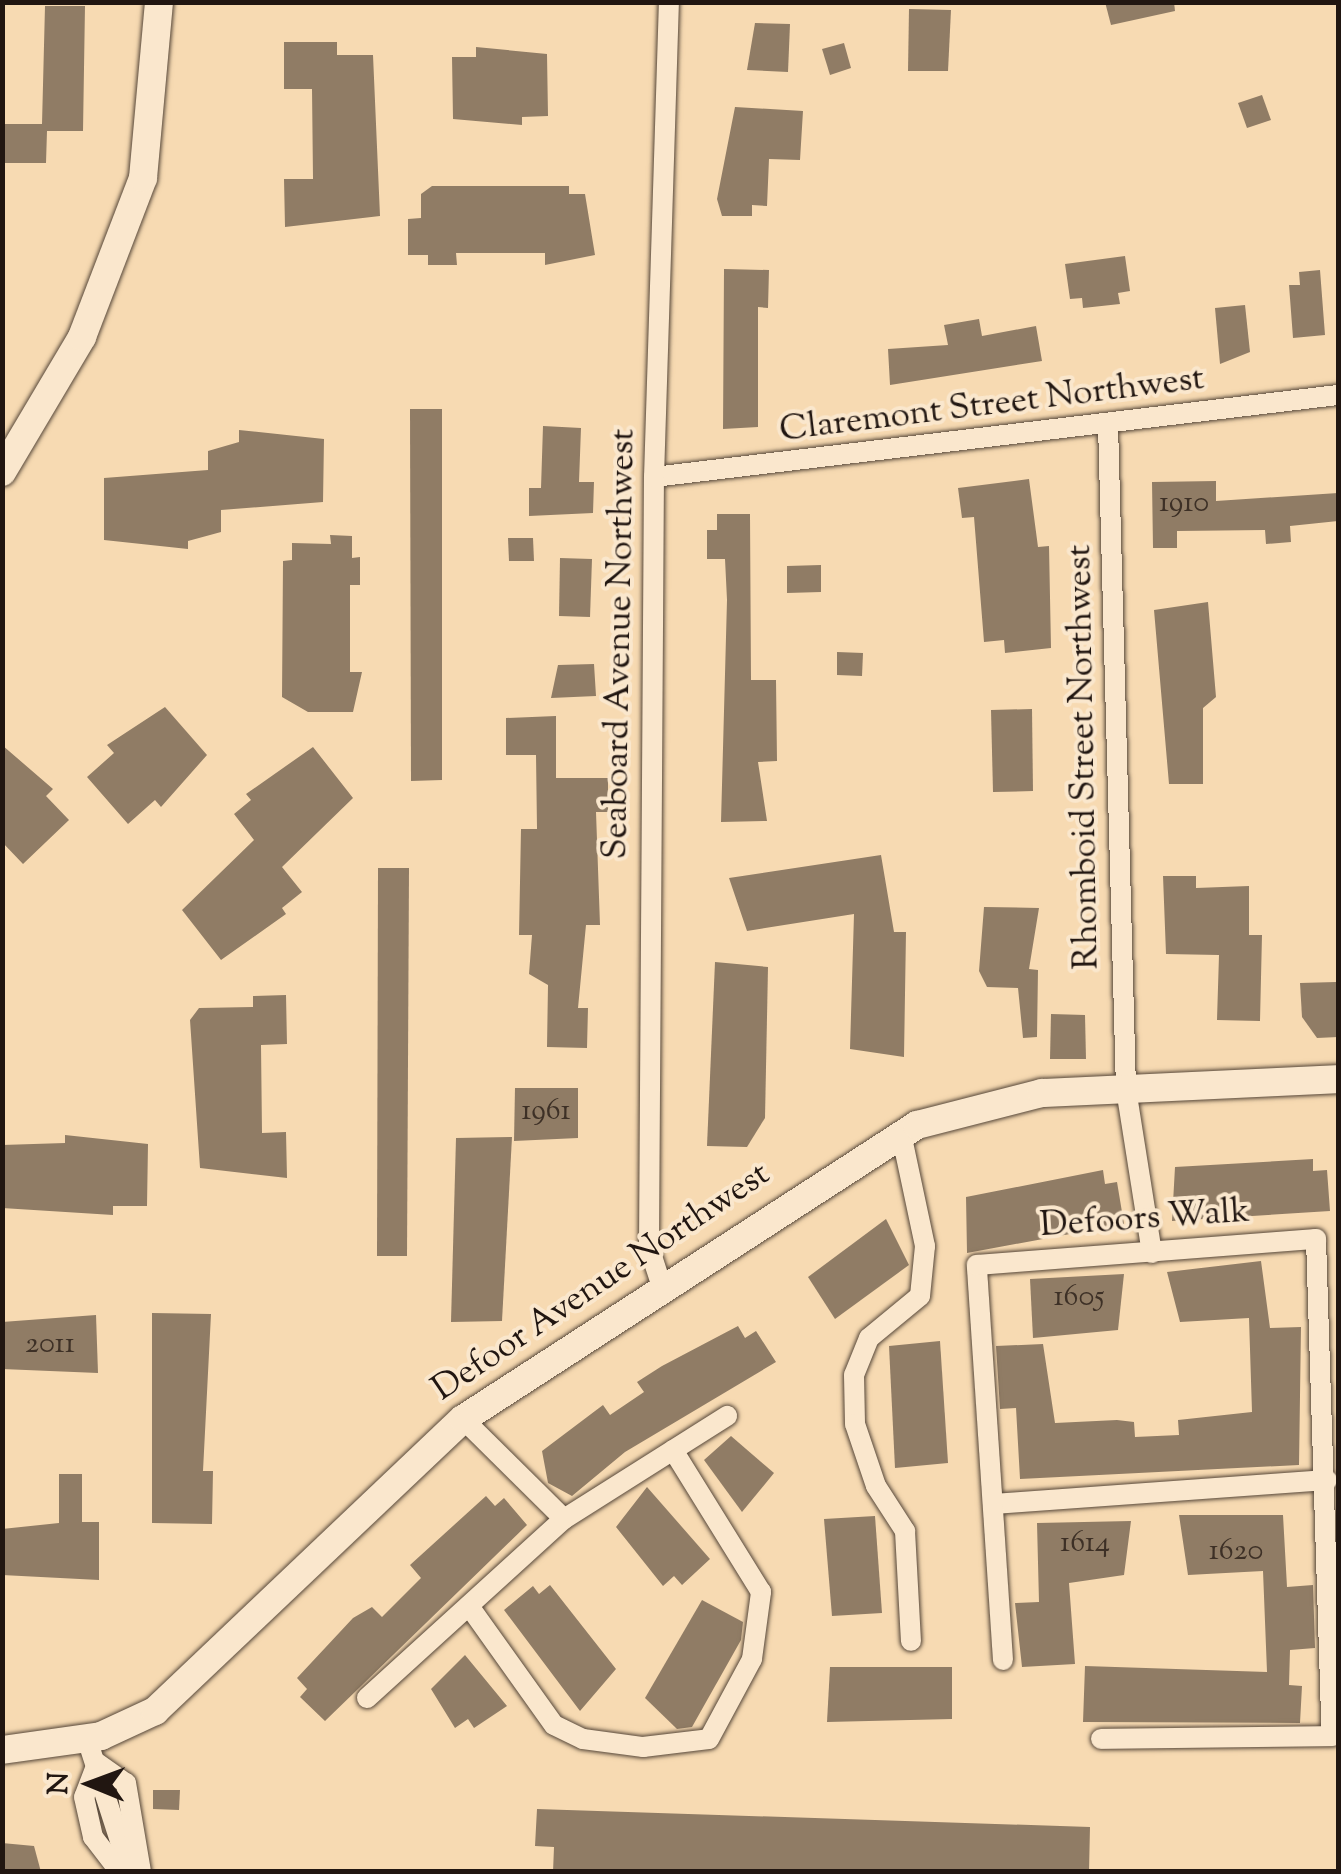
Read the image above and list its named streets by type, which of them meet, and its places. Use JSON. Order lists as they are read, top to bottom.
{
  "streets": {
    "street": [
      "Claremont Street Northwest",
      "Seaboard Avenue Northwest",
      "Rhomboid Street Northwest",
      "Defoors Walk",
      "Defoor Avenue Northwest"
    ]
  },
  "crossings": [
    ["Claremont Street Northwest", "Seaboard Avenue Northwest"],
    ["Claremont Street Northwest", "Rhomboid Street Northwest"],
    ["Seaboard Avenue Northwest", "Defoor Avenue Northwest"],
    ["Rhomboid Street Northwest", "Defoors Walk"],
    ["Rhomboid Street Northwest", "Defoor Avenue Northwest"]
  ],
  "house_numbers": [
    "1910",
    "1961",
    "1605",
    "2011",
    "1614",
    "1620"
  ],
  "north": "left"
}
